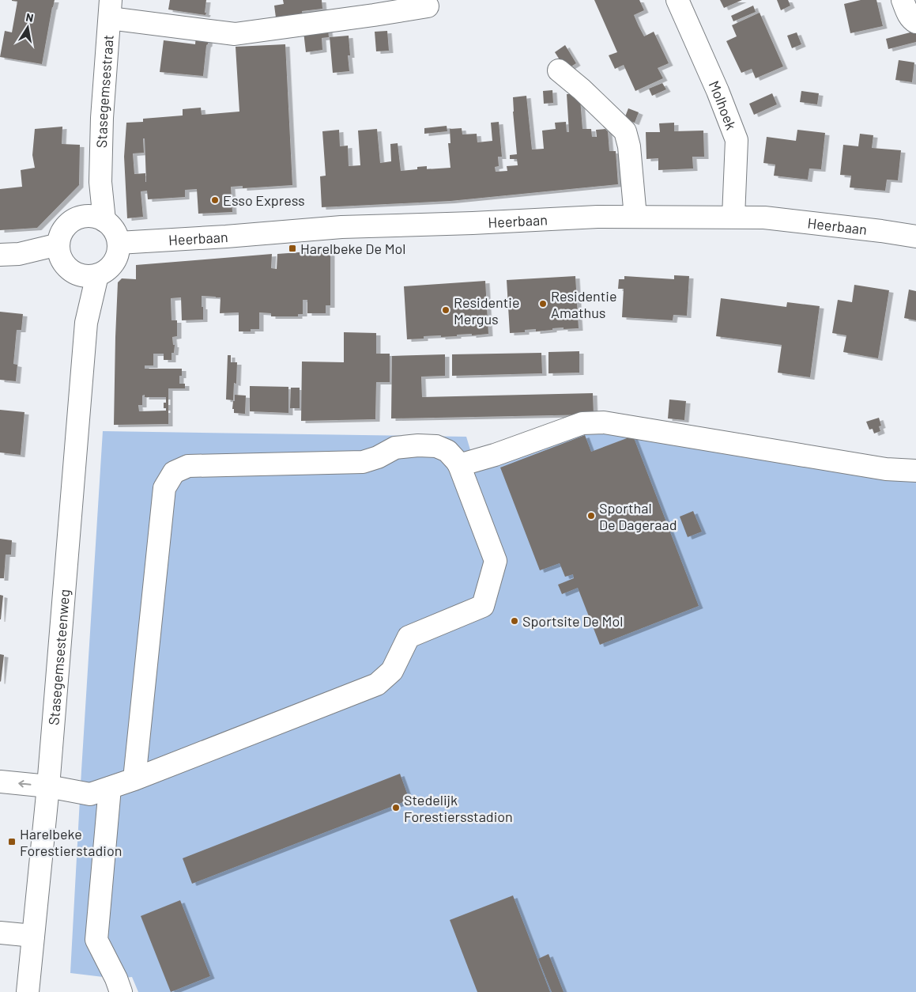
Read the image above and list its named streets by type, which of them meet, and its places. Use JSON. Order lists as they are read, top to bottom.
{
  "streets": {
    "street": [
      "Stasegemsestraat",
      "Molhoek",
      "Heerbaan",
      "Stasegemsesteenweg"
    ]
  },
  "crossings": [
    ["Stasegemsestraat", "Heerbaan"],
    ["Stasegemsestraat", "Stasegemsesteenweg"],
    ["Molhoek", "Heerbaan"],
    ["Heerbaan", "Stasegemsesteenweg"]
  ],
  "places": {
    "other": [
      "Esso Express",
      "Residentie Amathus",
      "Residentie Mergus",
      "Sporthal De Dageraad",
      "Sportsite De Mol",
      "Stedelijk Forestiersstadion"
    ],
    "transit": ["Harelbeke De Mol", "Harelbeke Forestierstadion"]
  },
  "north": "top"
}
